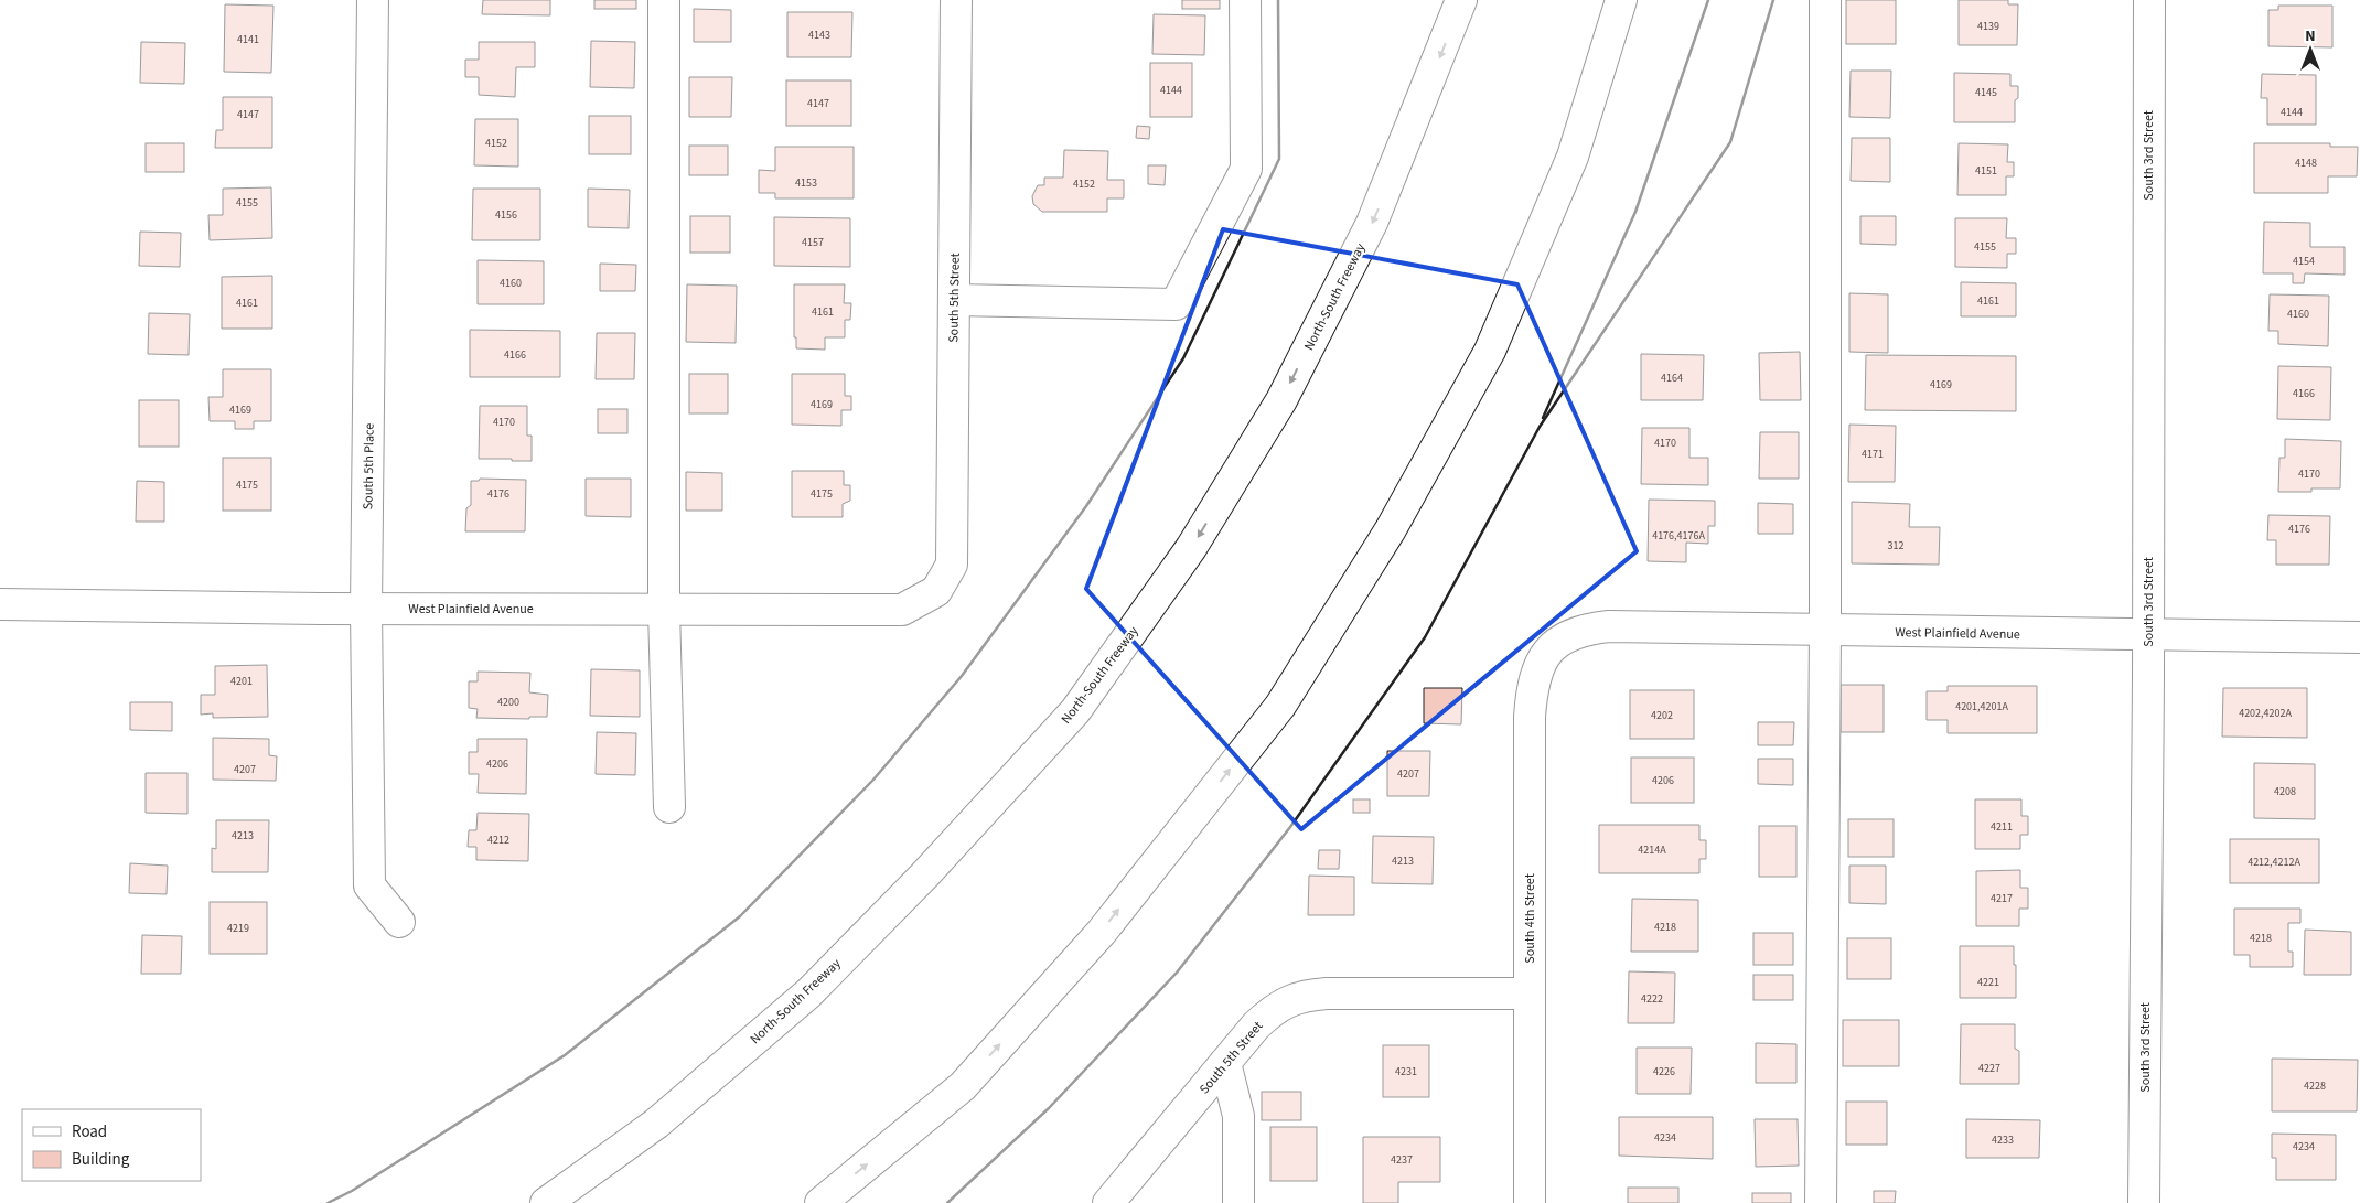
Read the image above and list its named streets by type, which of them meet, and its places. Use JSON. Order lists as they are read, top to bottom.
{
  "streets": {
    "main road": [
      "South 3rd Street",
      "North-South Freeway",
      "South 5th Street",
      "South 5th Place",
      "West Plainfield Avenue",
      "South 4th Street"
    ]
  },
  "crossings": [
    ["South 3rd Street", "West Plainfield Avenue"],
    ["South 5th Street", "West Plainfield Avenue"],
    ["South 5th Street", "South 4th Street"],
    ["South 5th Place", "West Plainfield Avenue"],
    ["West Plainfield Avenue", "South 4th Street"]
  ],
  "house_numbers": [
    "4139",
    "4143",
    "4141",
    "4144",
    "4145",
    "4147",
    "4144",
    "4147",
    "4152",
    "4148",
    "4151",
    "4153",
    "4152",
    "4155",
    "4156",
    "4157",
    "4155",
    "4154",
    "4160",
    "4161",
    "4161",
    "4161",
    "4160",
    "4166",
    "4164",
    "4169",
    "4166",
    "4169",
    "4169",
    "4170",
    "4170",
    "4171",
    "4170",
    "4175",
    "4176",
    "4175",
    "4176",
    "4176,4176A",
    "312",
    "4201",
    "4200",
    "4201,4201A",
    "4202,4202A",
    "4202",
    "4206",
    "4207",
    "4207",
    "4206",
    "4208",
    "4211",
    "4213",
    "4212",
    "4214A",
    "4213",
    "4212,4212A",
    "4217",
    "4218",
    "4219",
    "4218",
    "4221",
    "4222",
    "4227",
    "4231",
    "4226",
    "4228",
    "4234",
    "4233",
    "4234",
    "4237"
  ],
  "legend": ["Road", "Building"],
  "north": "top"
}
